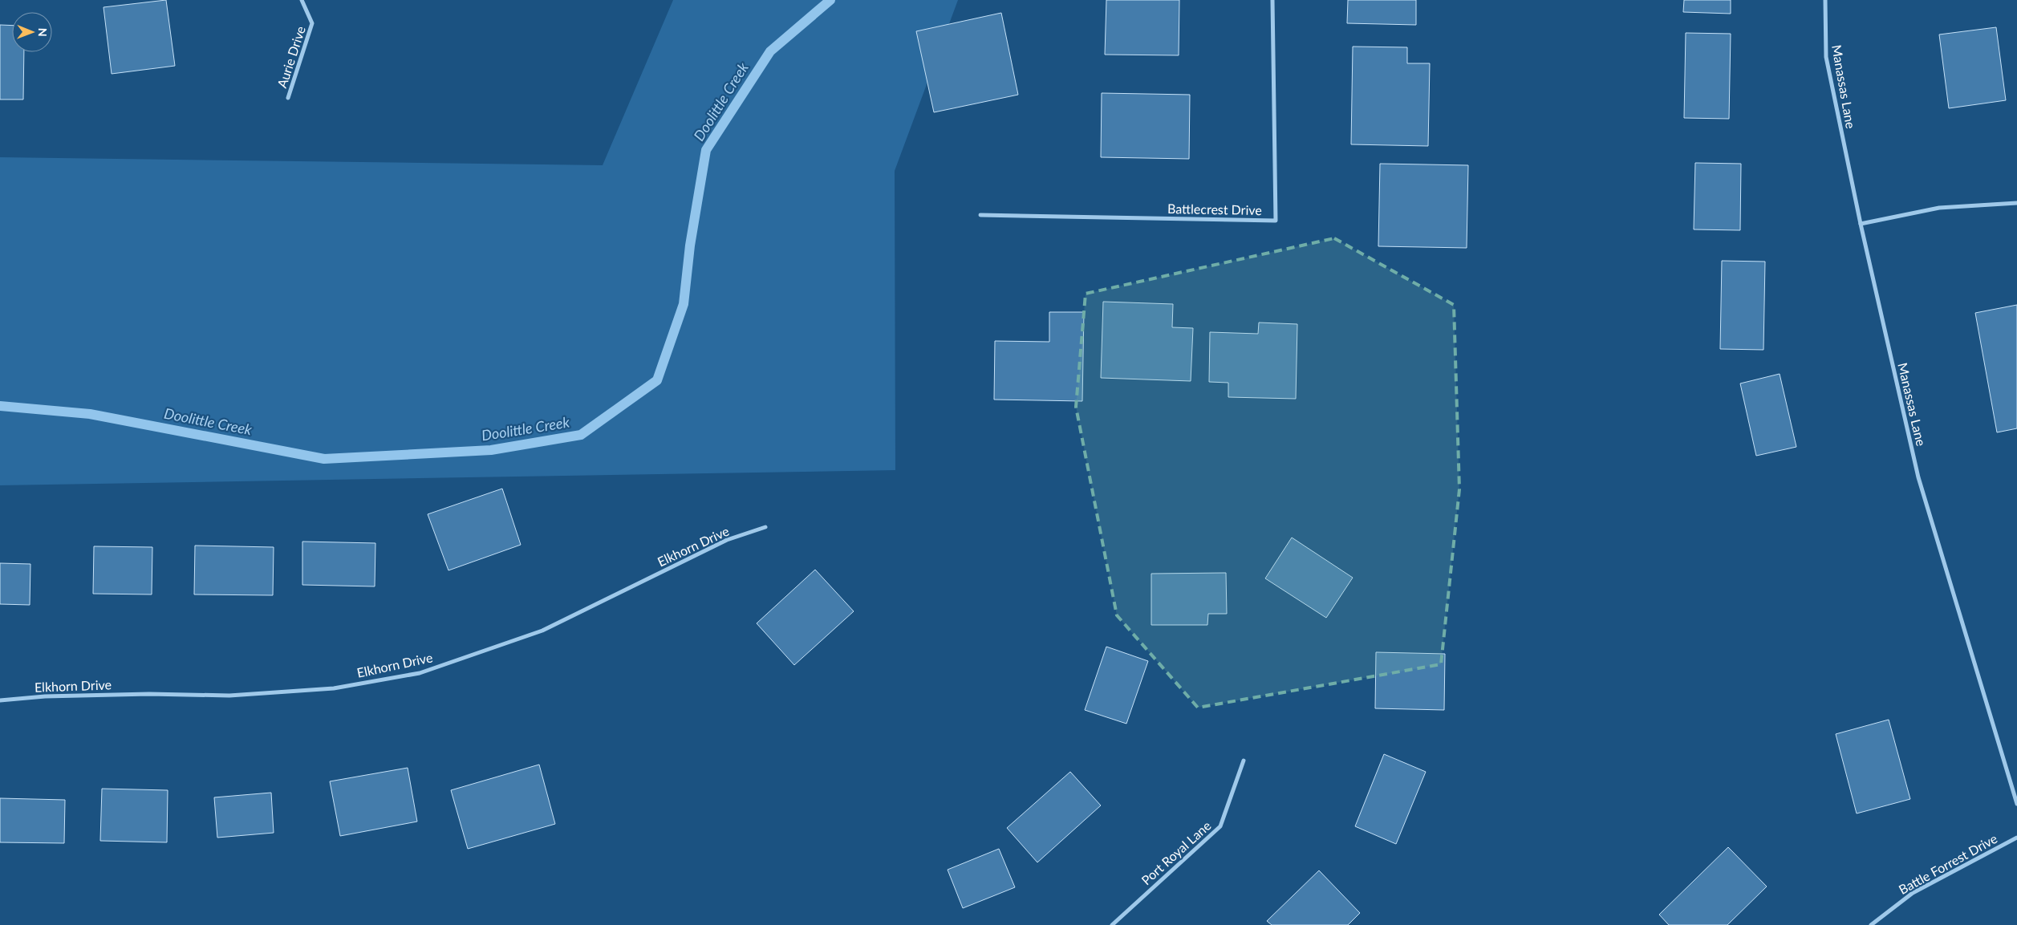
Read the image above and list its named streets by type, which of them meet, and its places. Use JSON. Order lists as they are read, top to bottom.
{
  "streets": {
    "street": [
      "Aurie Drive",
      "Manassas Lane",
      "Battlecrest Drive",
      "Elkhorn Drive",
      "Port Royal Lane",
      "Battle Forrest Drive"
    ]
  },
  "water": ["Doolittle Creek"],
  "north": "right"
}
